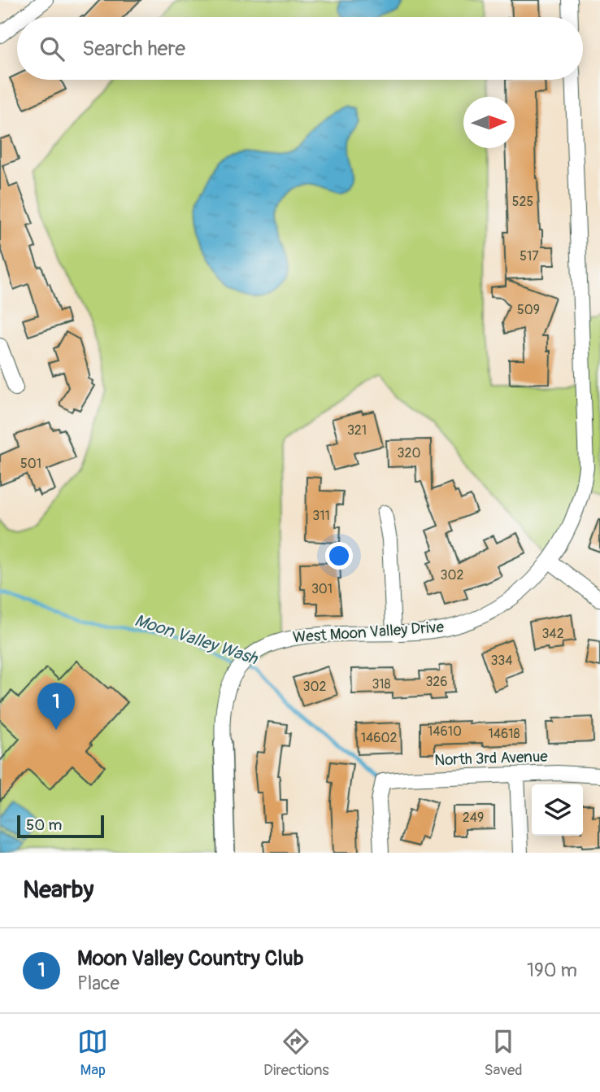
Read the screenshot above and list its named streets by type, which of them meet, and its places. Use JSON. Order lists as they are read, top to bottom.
{
  "streets": {
    "street": ["West Moon Valley Drive", "North 3rd Avenue"]
  },
  "water": ["Moon Valley Wash"],
  "house_numbers": [
    "525",
    "517",
    "509",
    "321",
    "320",
    "501",
    "311",
    "302",
    "301",
    "342",
    "334",
    "326",
    "318",
    "302",
    "14610",
    "14618",
    "14602",
    "249"
  ],
  "scale_bar": "50 m",
  "north": "right",
  "page": {
    "search": "Search here",
    "pins": "1",
    "scale": "50 m",
    "heading": "Nearby",
    "list": [
      {
        "mark": "1",
        "name": "Moon Valley Country Club",
        "note": "Place",
        "value": "190 m"
      }
    ],
    "nav": ["Map", "Directions", "Saved"]
  }
}
